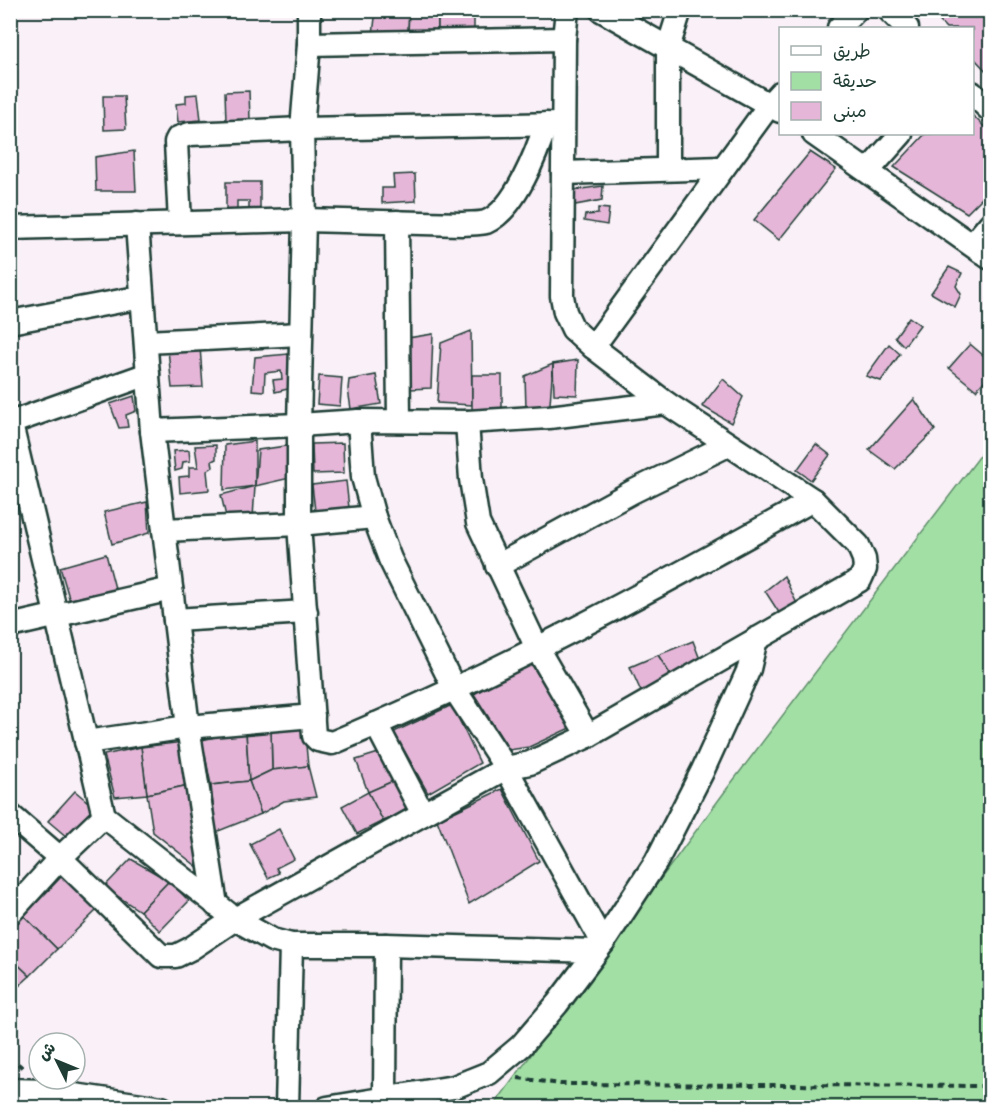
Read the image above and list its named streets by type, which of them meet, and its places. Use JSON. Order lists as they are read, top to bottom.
{
  "legend": ["طريق", "حديقة", "مبنى"],
  "north": "top left"
}
